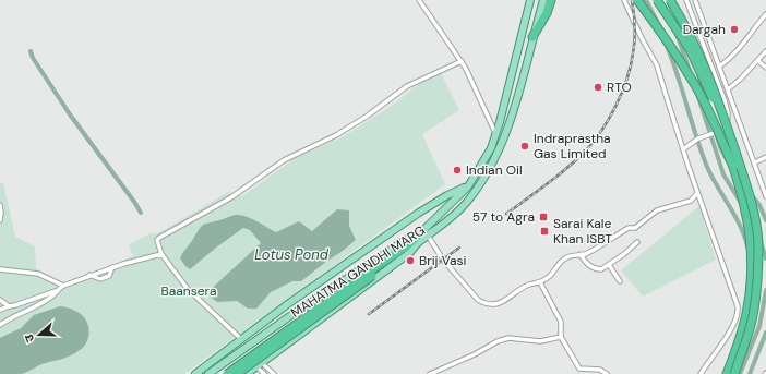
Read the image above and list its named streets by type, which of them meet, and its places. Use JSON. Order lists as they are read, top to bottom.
{
  "streets": {
    "main road": ["MAHATMA GANDHI MARG"]
  },
  "water": ["Lotus Pond"],
  "parks": ["Baansera"],
  "places": {
    "other": [
      "Dargah",
      "RTO",
      "Indraprastha Gas Limited",
      "Indian Oil",
      "Brij Vasi"
    ],
    "transit": ["57 to Agra", "Sarai Kale Khan ISBT"]
  },
  "north": "left"
}
